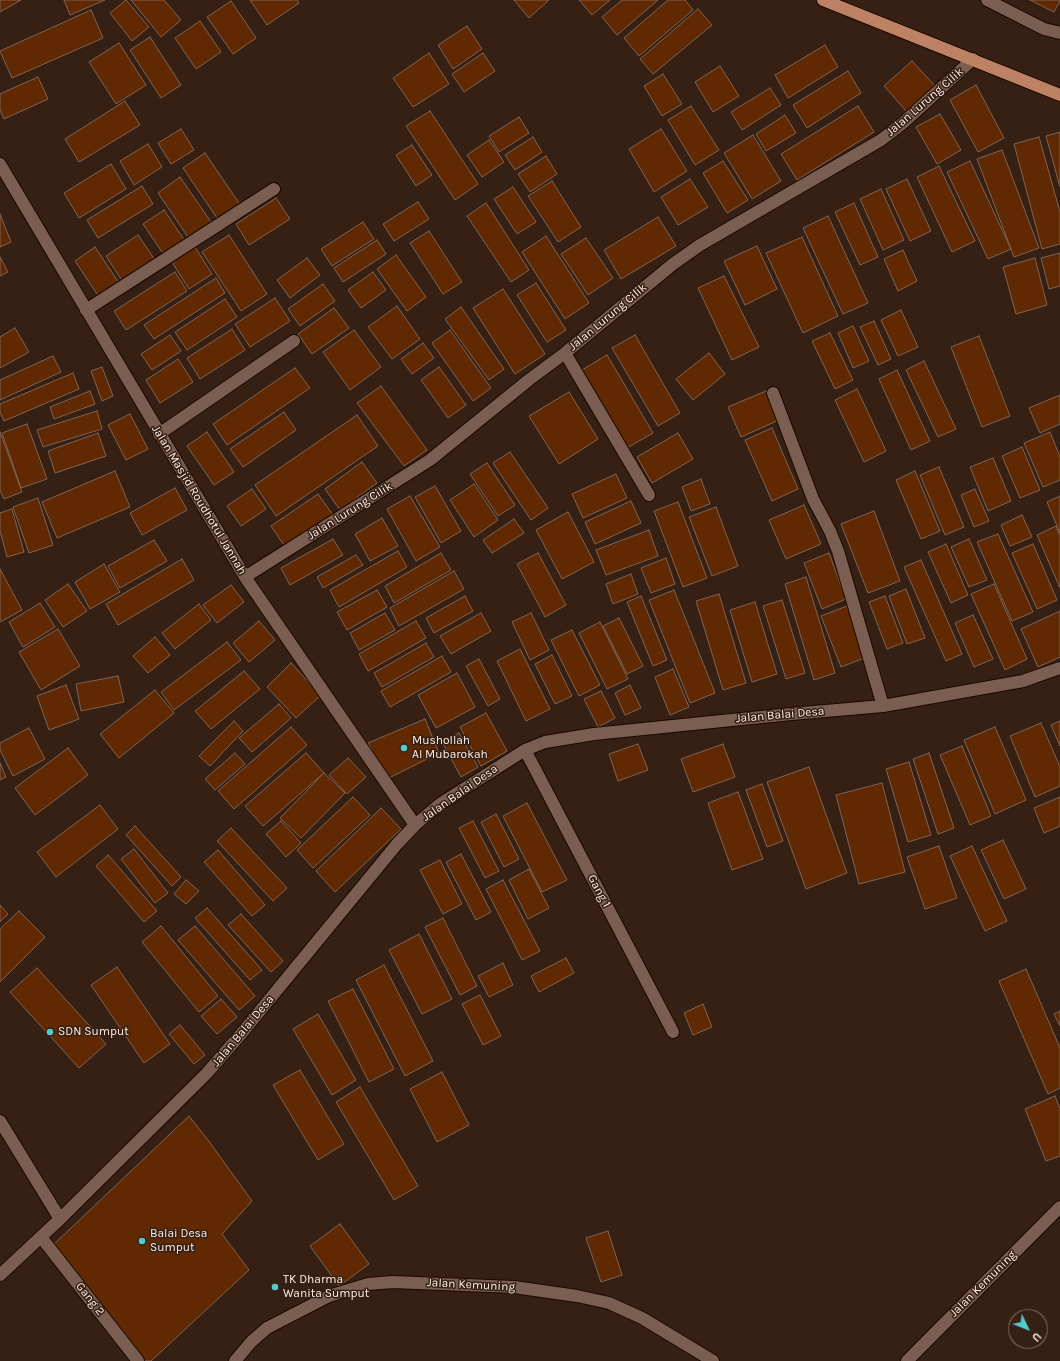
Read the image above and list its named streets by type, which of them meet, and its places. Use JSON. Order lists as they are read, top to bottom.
{
  "streets": {
    "street": [
      "Jalan Lurung Cilik",
      "Jalan Masjid Roudhotul Jannah",
      "Jalan Balai Desa",
      "Gang 1",
      "Jalan Kemuning",
      "Gang 2"
    ]
  },
  "crossings": [
    ["Jalan Lurung Cilik", "Jalan Masjid Roudhotul Jannah"],
    ["Jalan Masjid Roudhotul Jannah", "Jalan Balai Desa"],
    ["Jalan Balai Desa", "Gang 1"],
    ["Jalan Balai Desa", "Gang 2"]
  ],
  "places": [
    "Mushollah Al Mubarokah",
    "SDN Sumput",
    "Balai Desa Sumput",
    "TK Dharma Wanita Sumput"
  ],
  "north": "bottom right"
}
